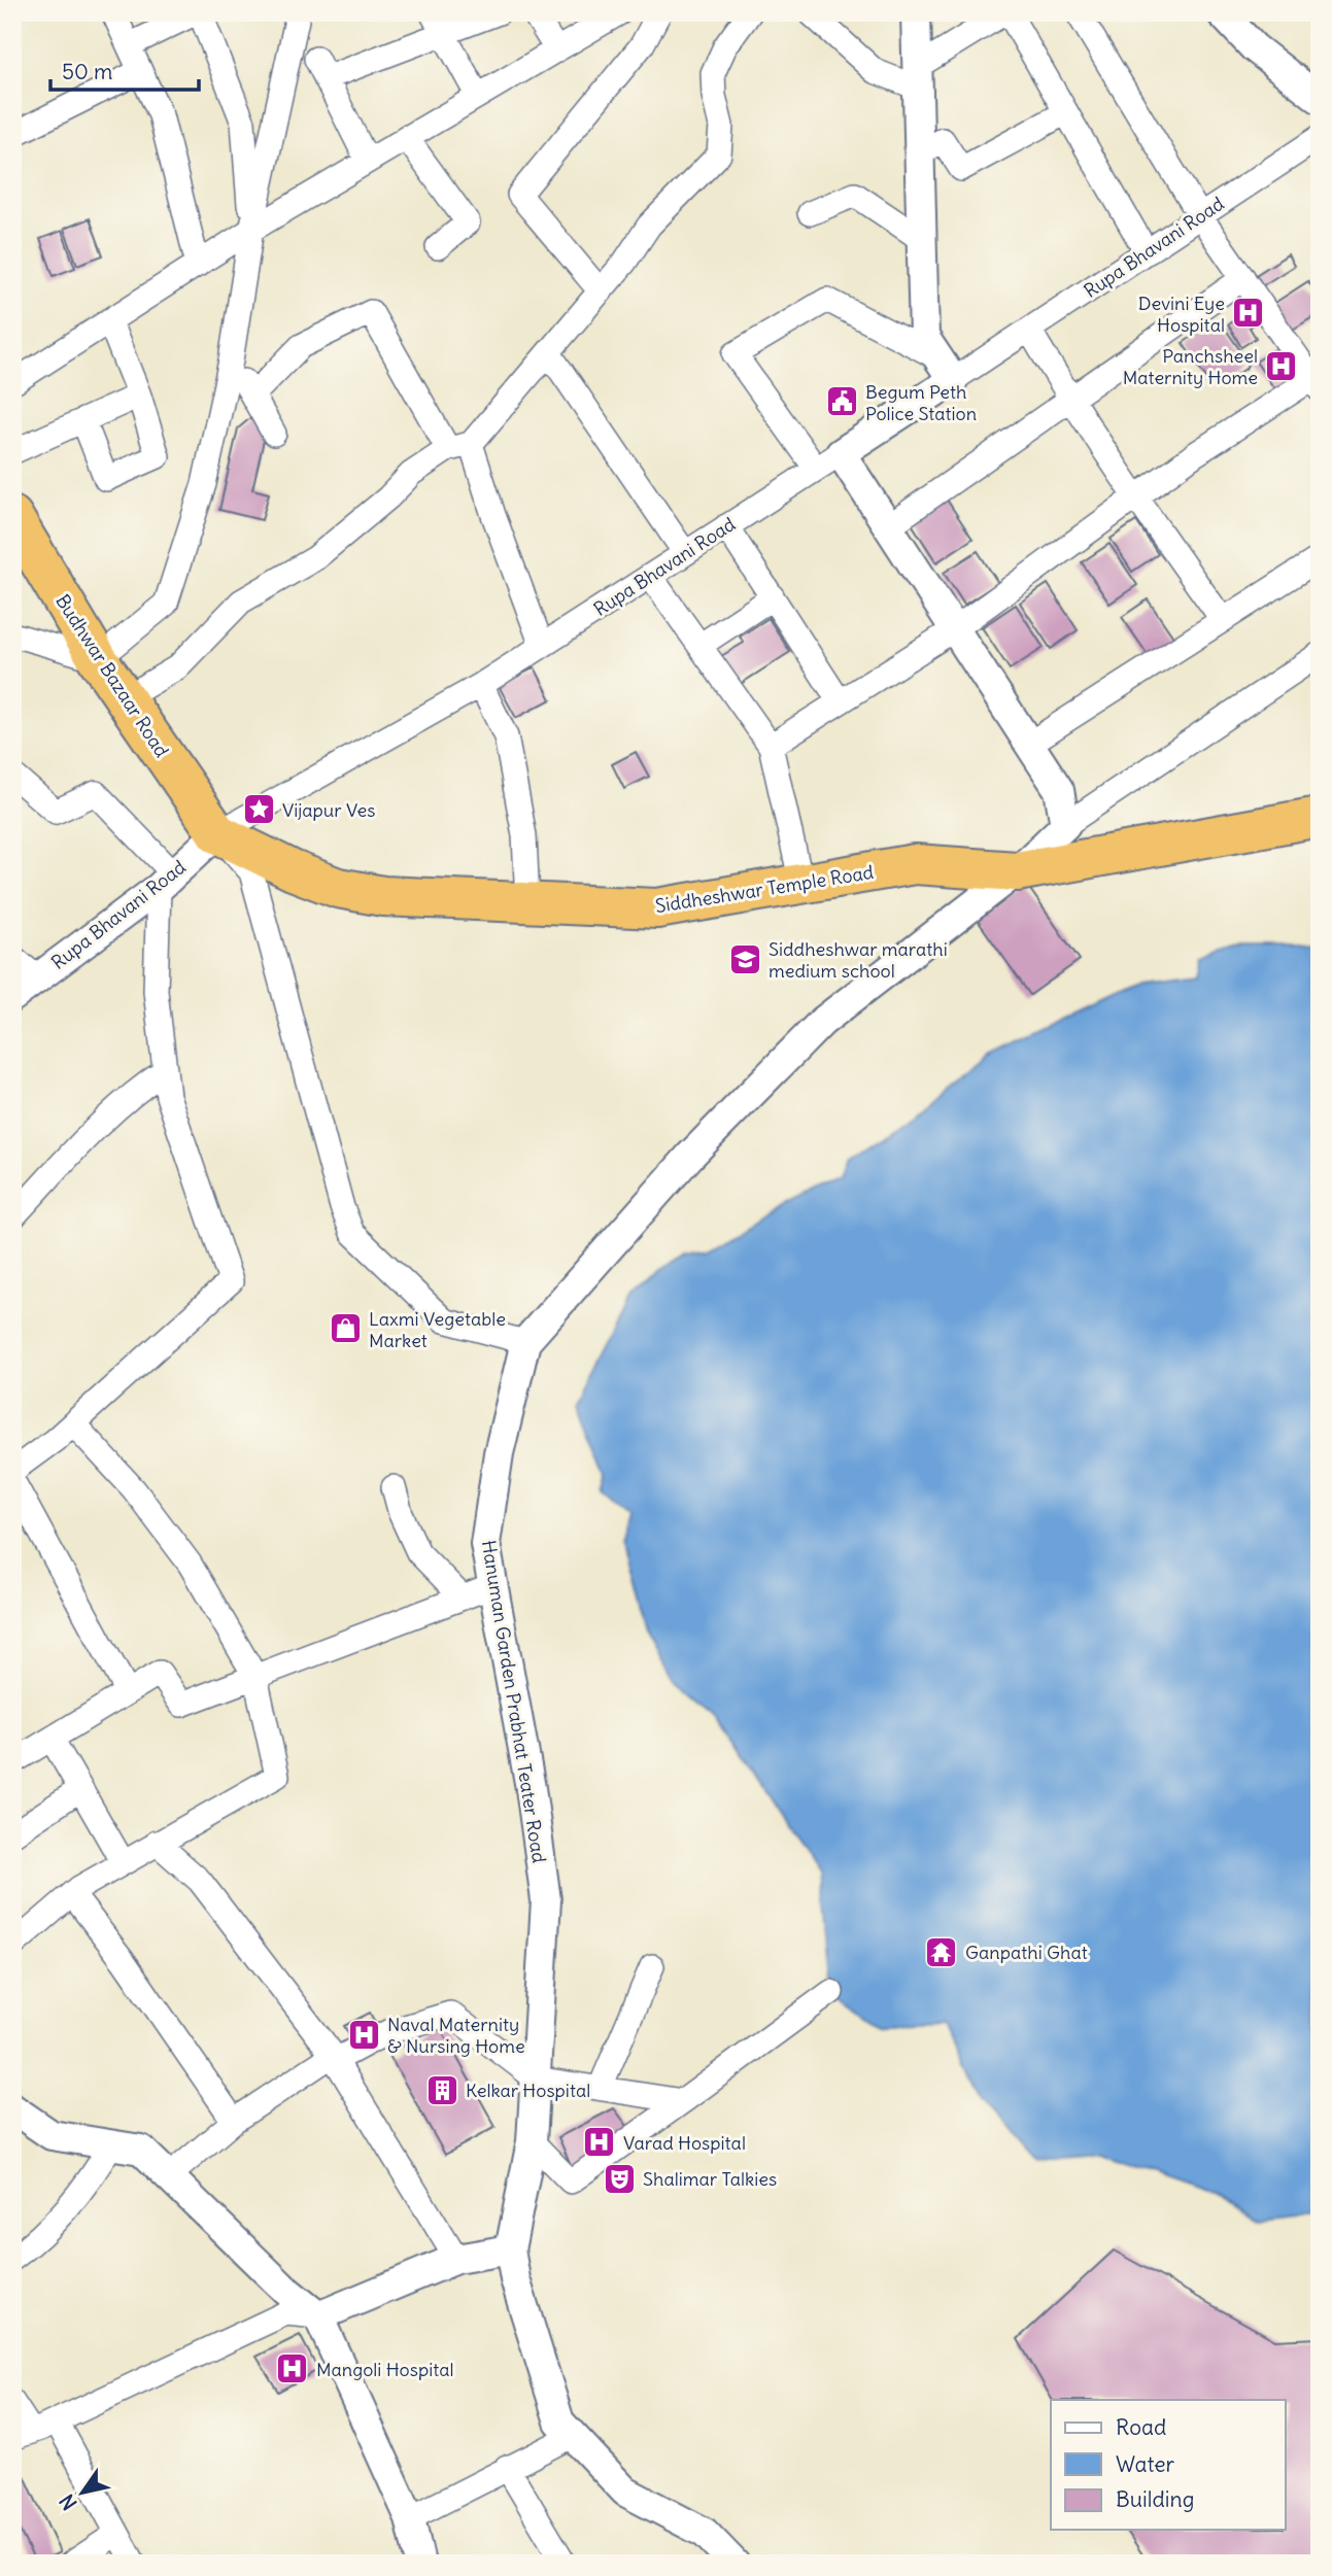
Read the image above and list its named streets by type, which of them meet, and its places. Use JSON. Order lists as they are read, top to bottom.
{
  "streets": {
    "highway": ["Budhwar Bazaar Road", "Siddheshwar Temple Road"],
    "street": ["Rupa Bhavani Road", "Hanuman Garden Prabhat Teater Road"]
  },
  "crossings": [
    ["Rupa Bhavani Road", "Budhwar Bazaar Road"],
    ["Rupa Bhavani Road", "Siddheshwar Temple Road"],
    ["Budhwar Bazaar Road", "Siddheshwar Temple Road"],
    ["Siddheshwar Temple Road", "Hanuman Garden Prabhat Teater Road"]
  ],
  "places": {
    "hospital": [
      "Devini Eye Hospital",
      "Panchsheel Maternity Home",
      "Naval Maternity & Nursing Home",
      "Varad Hospital",
      "Mangoli Hospital"
    ],
    "public building": ["Begum Peth Police Station"],
    "place": ["Vijapur Ves"],
    "school or university": ["Siddheshwar marathi medium school"],
    "shop": ["Laxmi Vegetable Market"],
    "temple": ["Ganpathi Ghat"],
    "building": ["Kelkar Hospital"],
    "theatre": ["Shalimar Talkies"]
  },
  "legend": ["Road", "Water", "Building"],
  "scale_bar": "50 m",
  "north": "bottom left"
}
